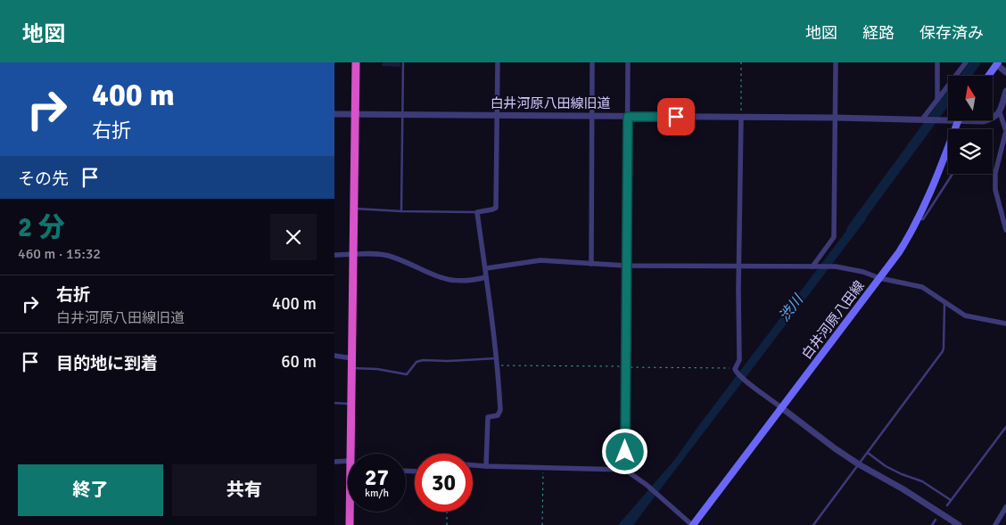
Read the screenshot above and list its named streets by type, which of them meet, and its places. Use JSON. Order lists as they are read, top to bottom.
{
  "streets": {
    "main road": ["白井河原八田線"],
    "street": ["白井河原八田線旧道"]
  },
  "crossings": [
    ["白井河原八田線旧道", "白井河原八田線"]
  ],
  "water": ["渋川"],
  "north": "top",
  "page": {
    "header": "地図",
    "nav": ["地図", "経路", "保存済み"],
    "turn": ["400 m", "右折"],
    "then": "その先",
    "heading": ["2 分", "460 m · 15:32"],
    "list": [
      {
        "name": "右折",
        "note": "白井河原八田線旧道",
        "value": "400 m"
      },
      {
        "name": "目的地に到着",
        "value": "60 m"
      }
    ],
    "speed": "27 km/h",
    "limit": "30",
    "buttons": ["終了", "共有"]
  }
}
